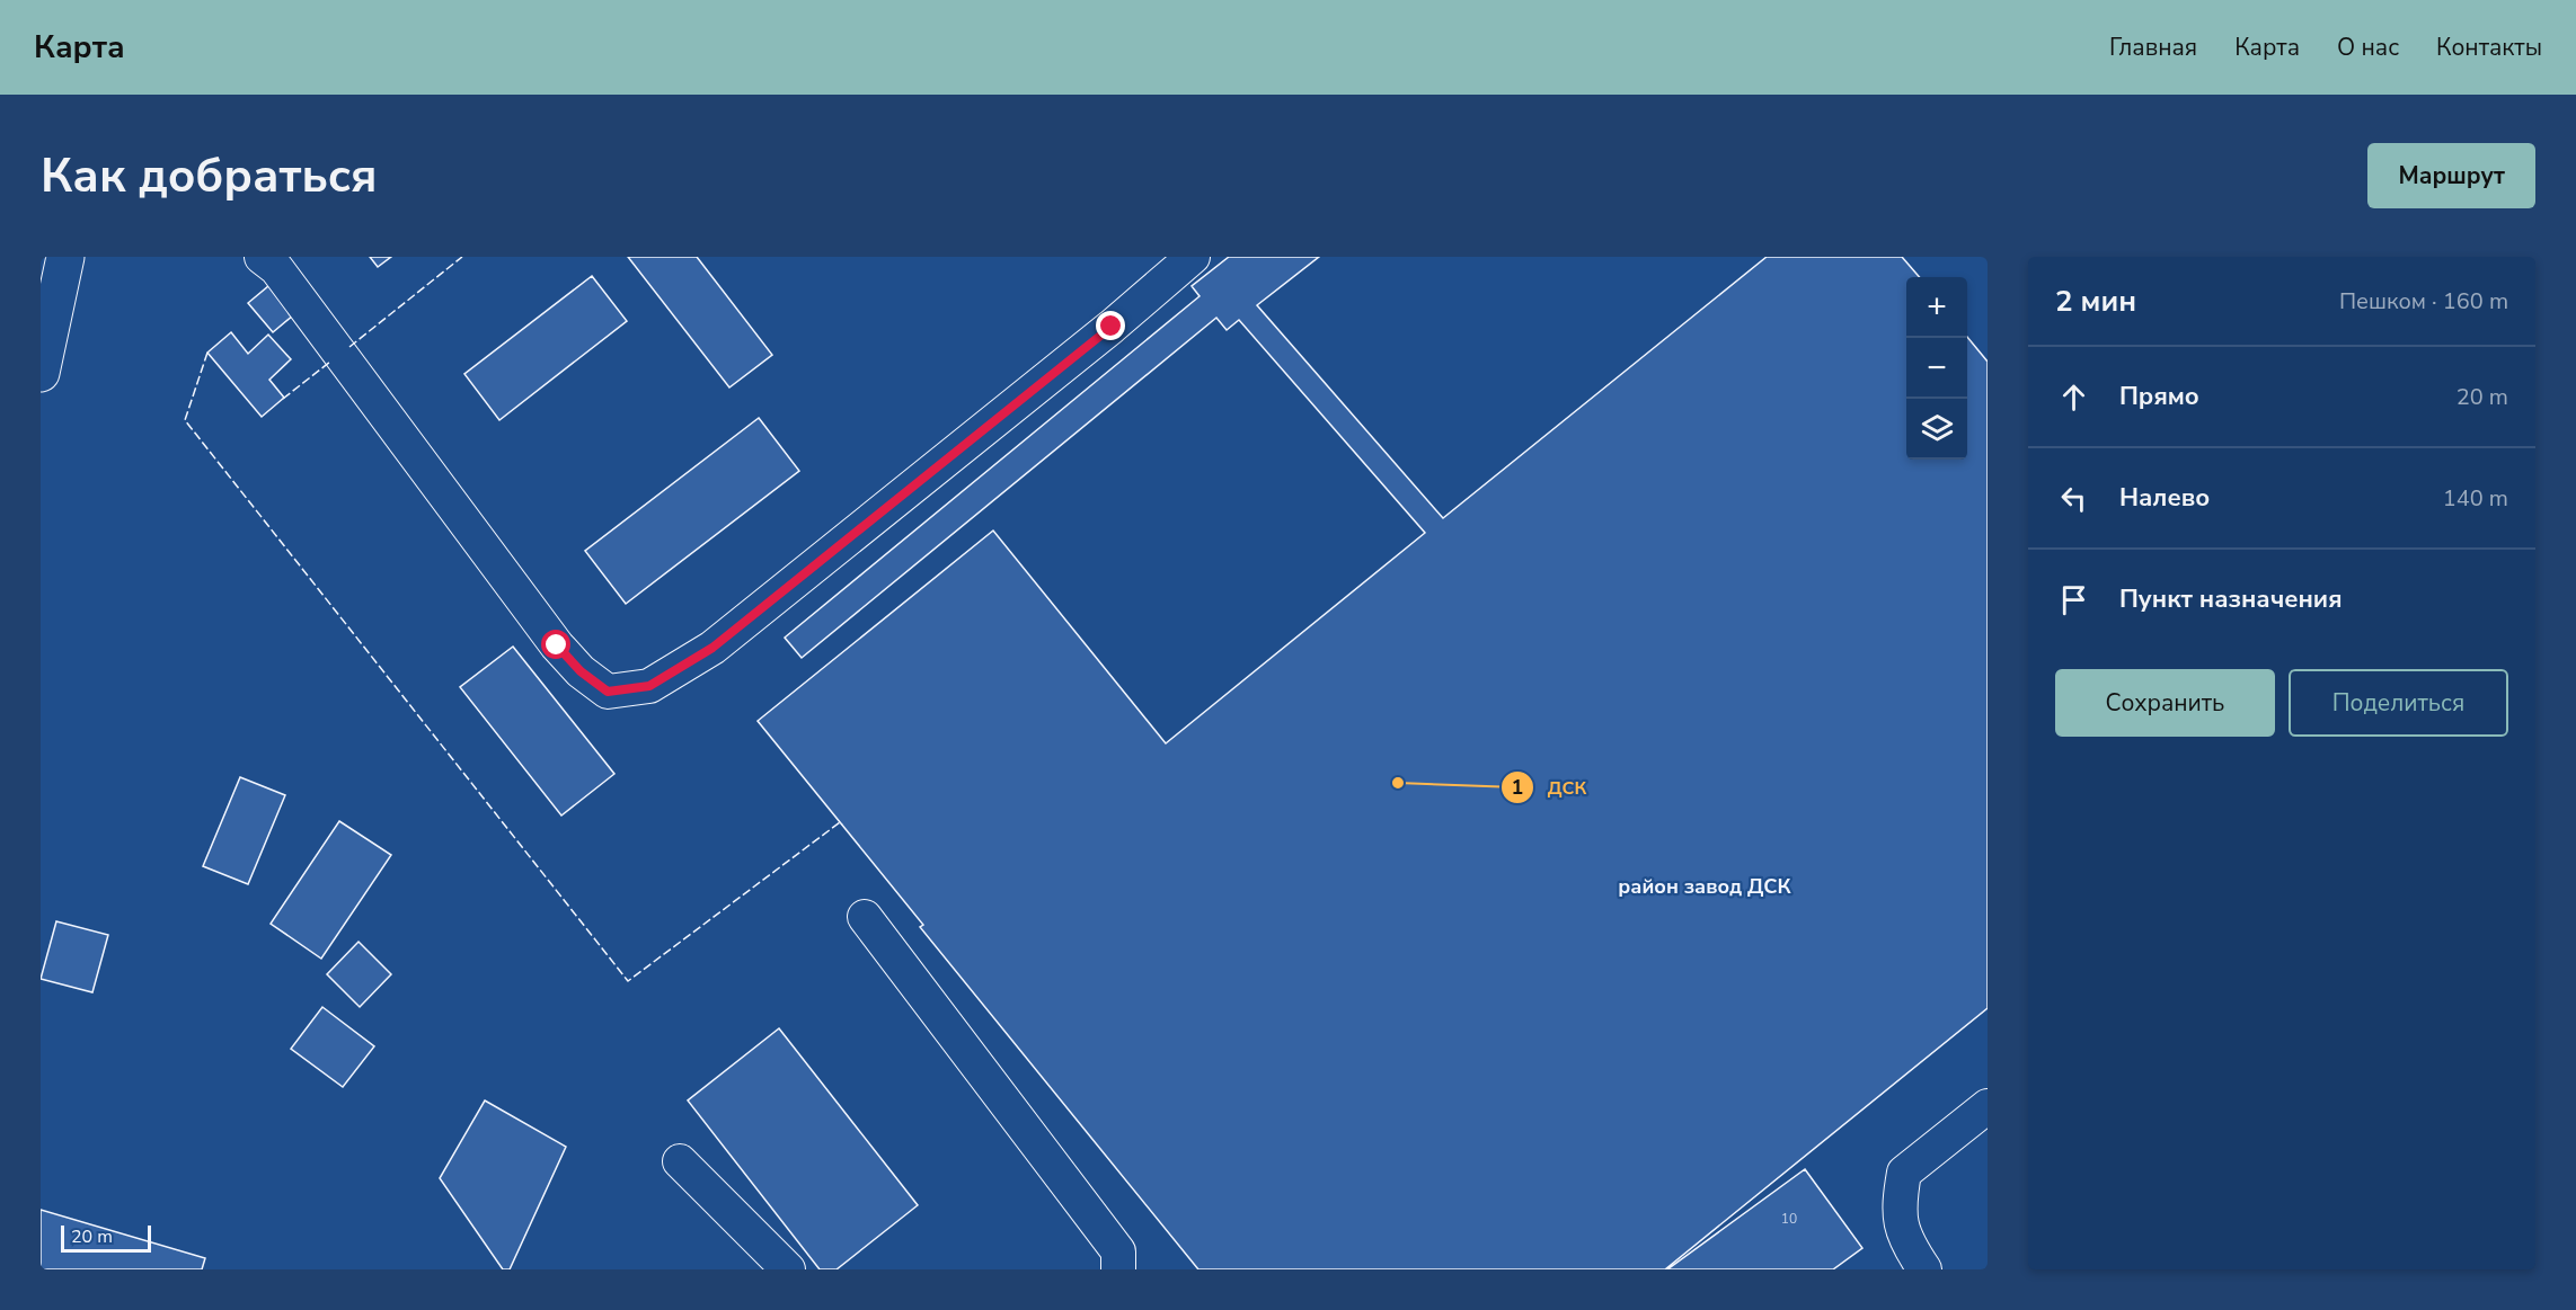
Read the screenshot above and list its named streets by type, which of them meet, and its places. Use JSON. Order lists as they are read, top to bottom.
{
  "districts": ["район завод ДСК"],
  "places": ["ДСК"],
  "house_numbers": ["10"],
  "scale_bar": "20 m",
  "page": {
    "header": "Карта",
    "nav": [
      "Главная",
      "Карта",
      "О нас",
      "Контакты"
    ],
    "buttons": [
      "Маршрут",
      ["Сохранить", "Поделиться"]
    ],
    "title": "Как добраться",
    "heading": ["2 мин", "Пешком · 160 m"],
    "map_buttons": ["+", "−"],
    "list": [
      ["Прямо", "20 m"],
      ["Налево", "140 m"],
      "Пункт назначения"
    ],
    "scale": "20 m"
  }
}
